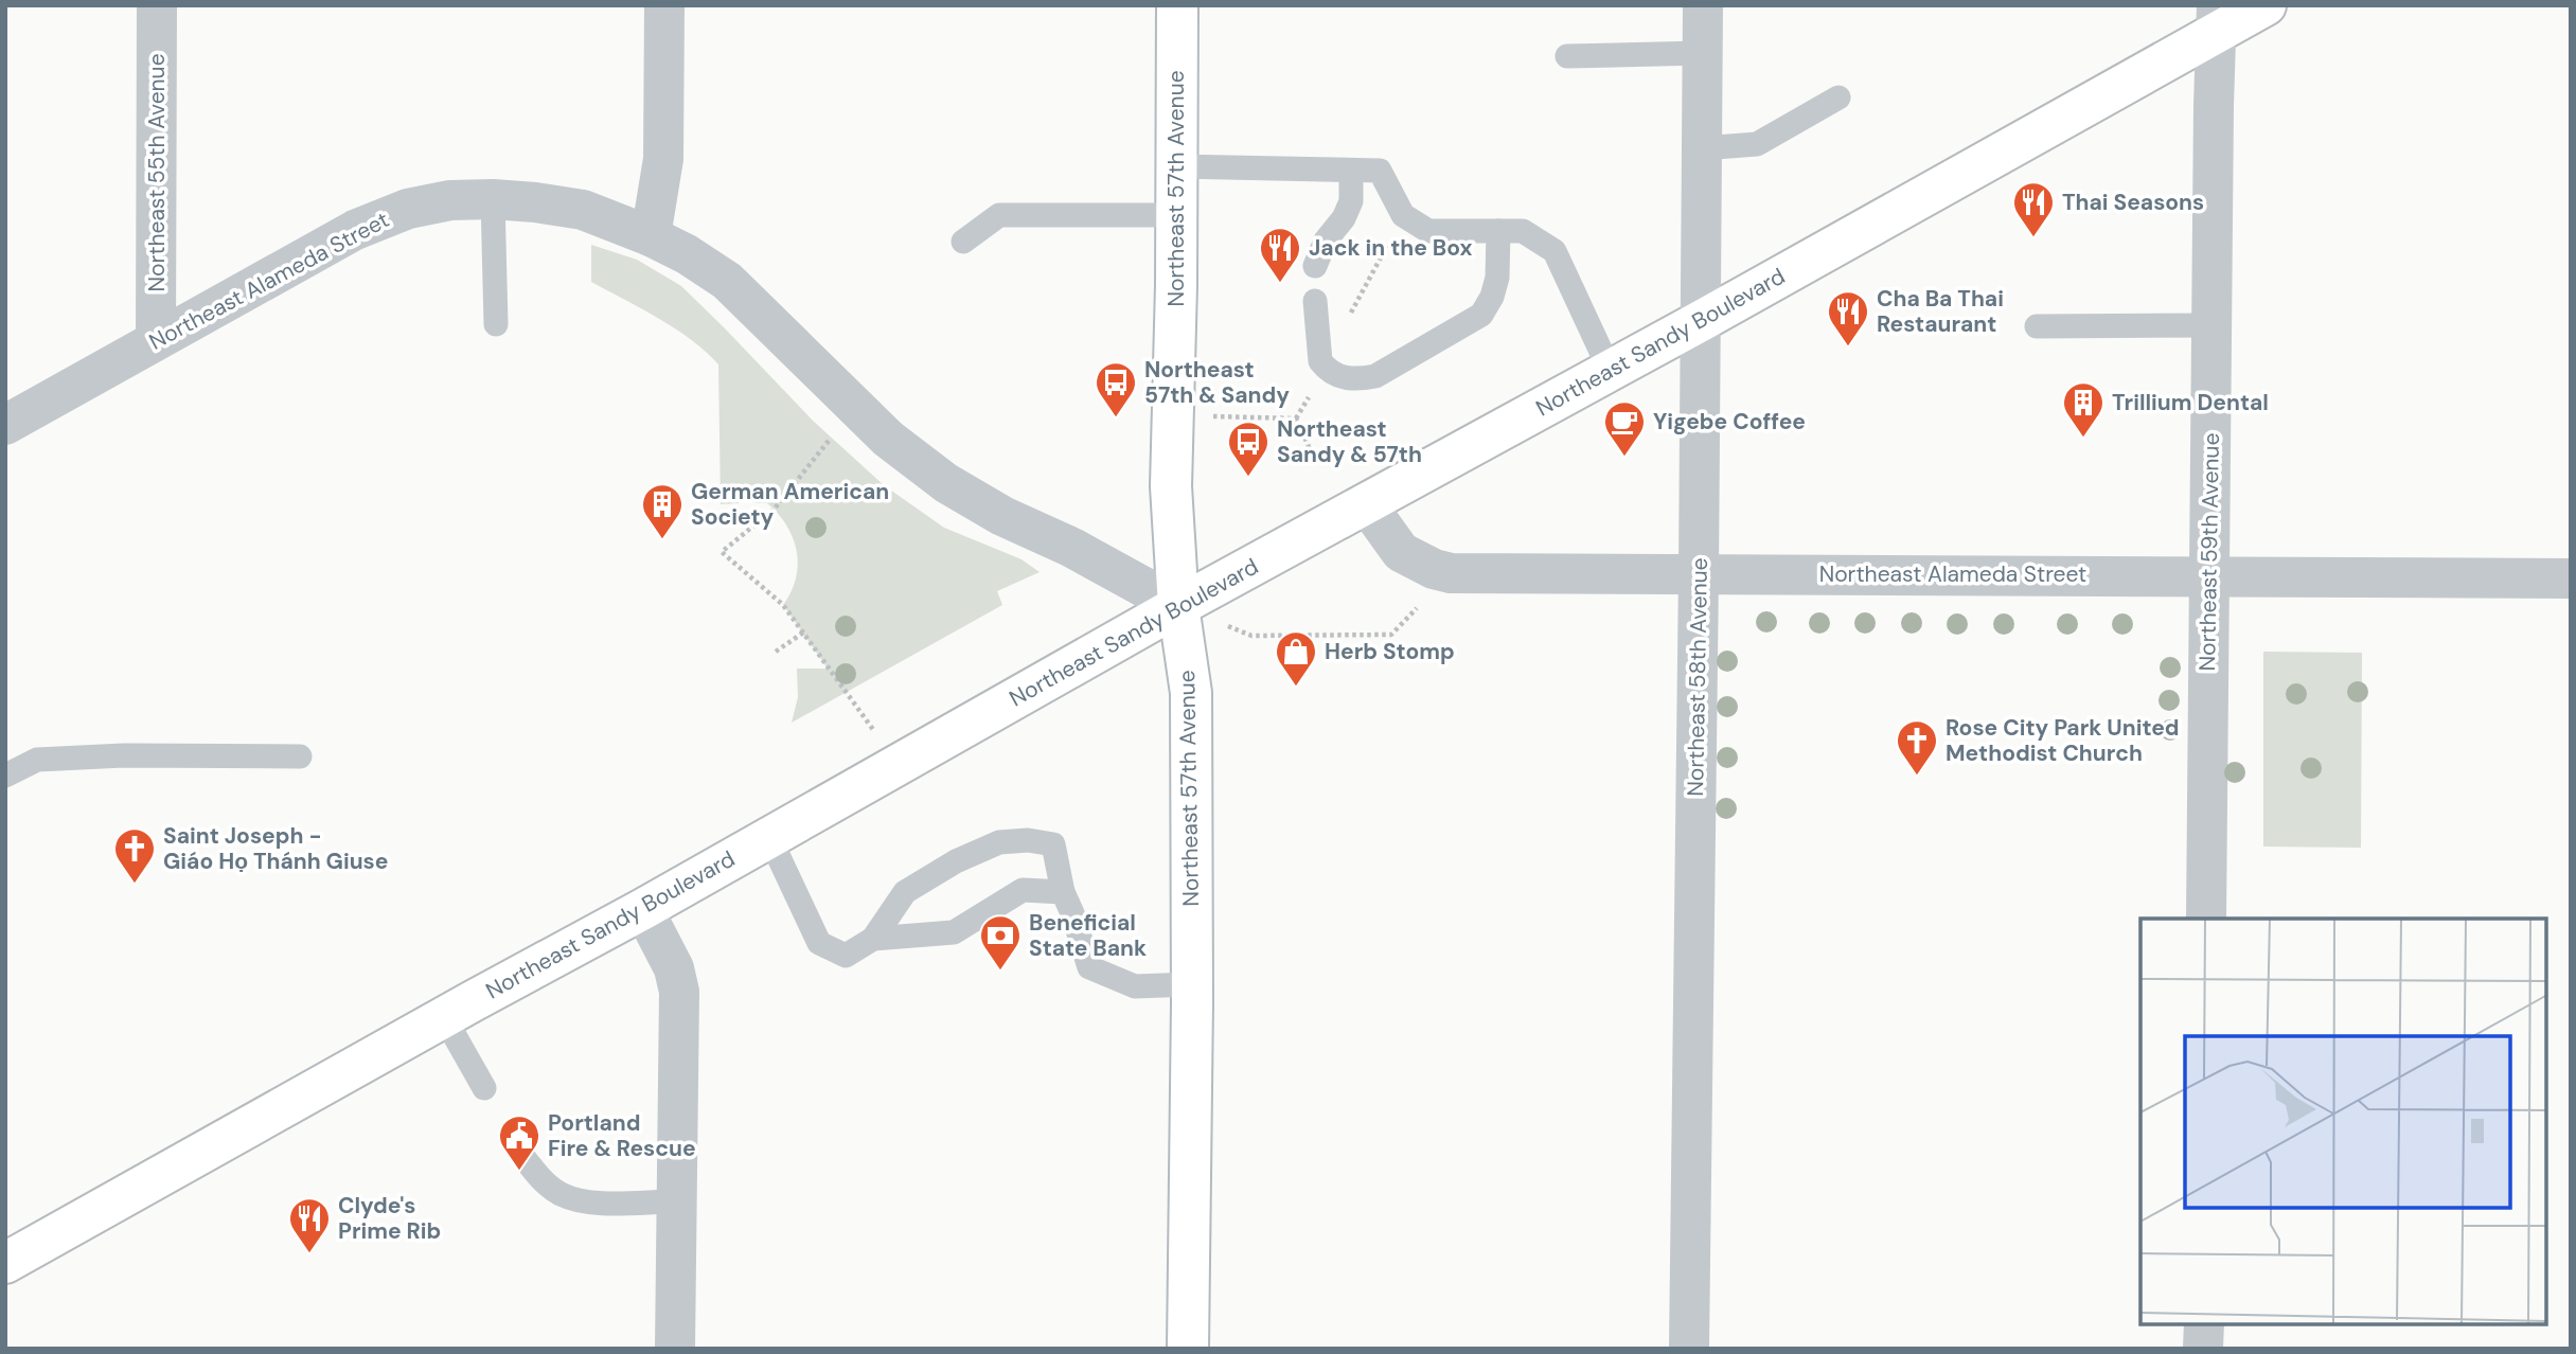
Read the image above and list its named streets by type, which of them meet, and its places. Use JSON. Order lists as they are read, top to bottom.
{
  "streets": {
    "main road": ["Northeast 57th Avenue", "Northeast Sandy Boulevard"],
    "street": [
      "Northeast 55th Avenue",
      "Northeast Alameda Street",
      "Northeast 59th Avenue",
      "Northeast 58th Avenue"
    ]
  },
  "crossings": [
    ["Northeast 55th Avenue", "Northeast Alameda Street"],
    ["Northeast 57th Avenue", "Northeast Alameda Street"],
    ["Northeast 57th Avenue", "Northeast Sandy Boulevard"],
    ["Northeast Alameda Street", "Northeast Sandy Boulevard"],
    ["Northeast Alameda Street", "Northeast 59th Avenue"],
    ["Northeast Alameda Street", "Northeast 58th Avenue"],
    ["Northeast Sandy Boulevard", "Northeast 59th Avenue"],
    ["Northeast Sandy Boulevard", "Northeast 58th Avenue"]
  ],
  "places": {
    "restaurant": [
      "Thai Seasons",
      "Jack in the Box",
      "Cha Ba Thai Restaurant",
      "Clyde's Prime Rib"
    ],
    "bus stop": ["Northeast 57th & Sandy", "Northeast Sandy & 57th"],
    "building": ["Trillium Dental", "German American Society"],
    "cafe": ["Yigebe Coffee"],
    "shop": ["Herb Stomp"],
    "church": ["Rose City Park United Methodist Church", "Saint Joseph - Giáo Họ Thánh Giuse"],
    "bank": ["Beneficial State Bank"],
    "public building": ["Portland Fire & Rescue"]
  }
}
